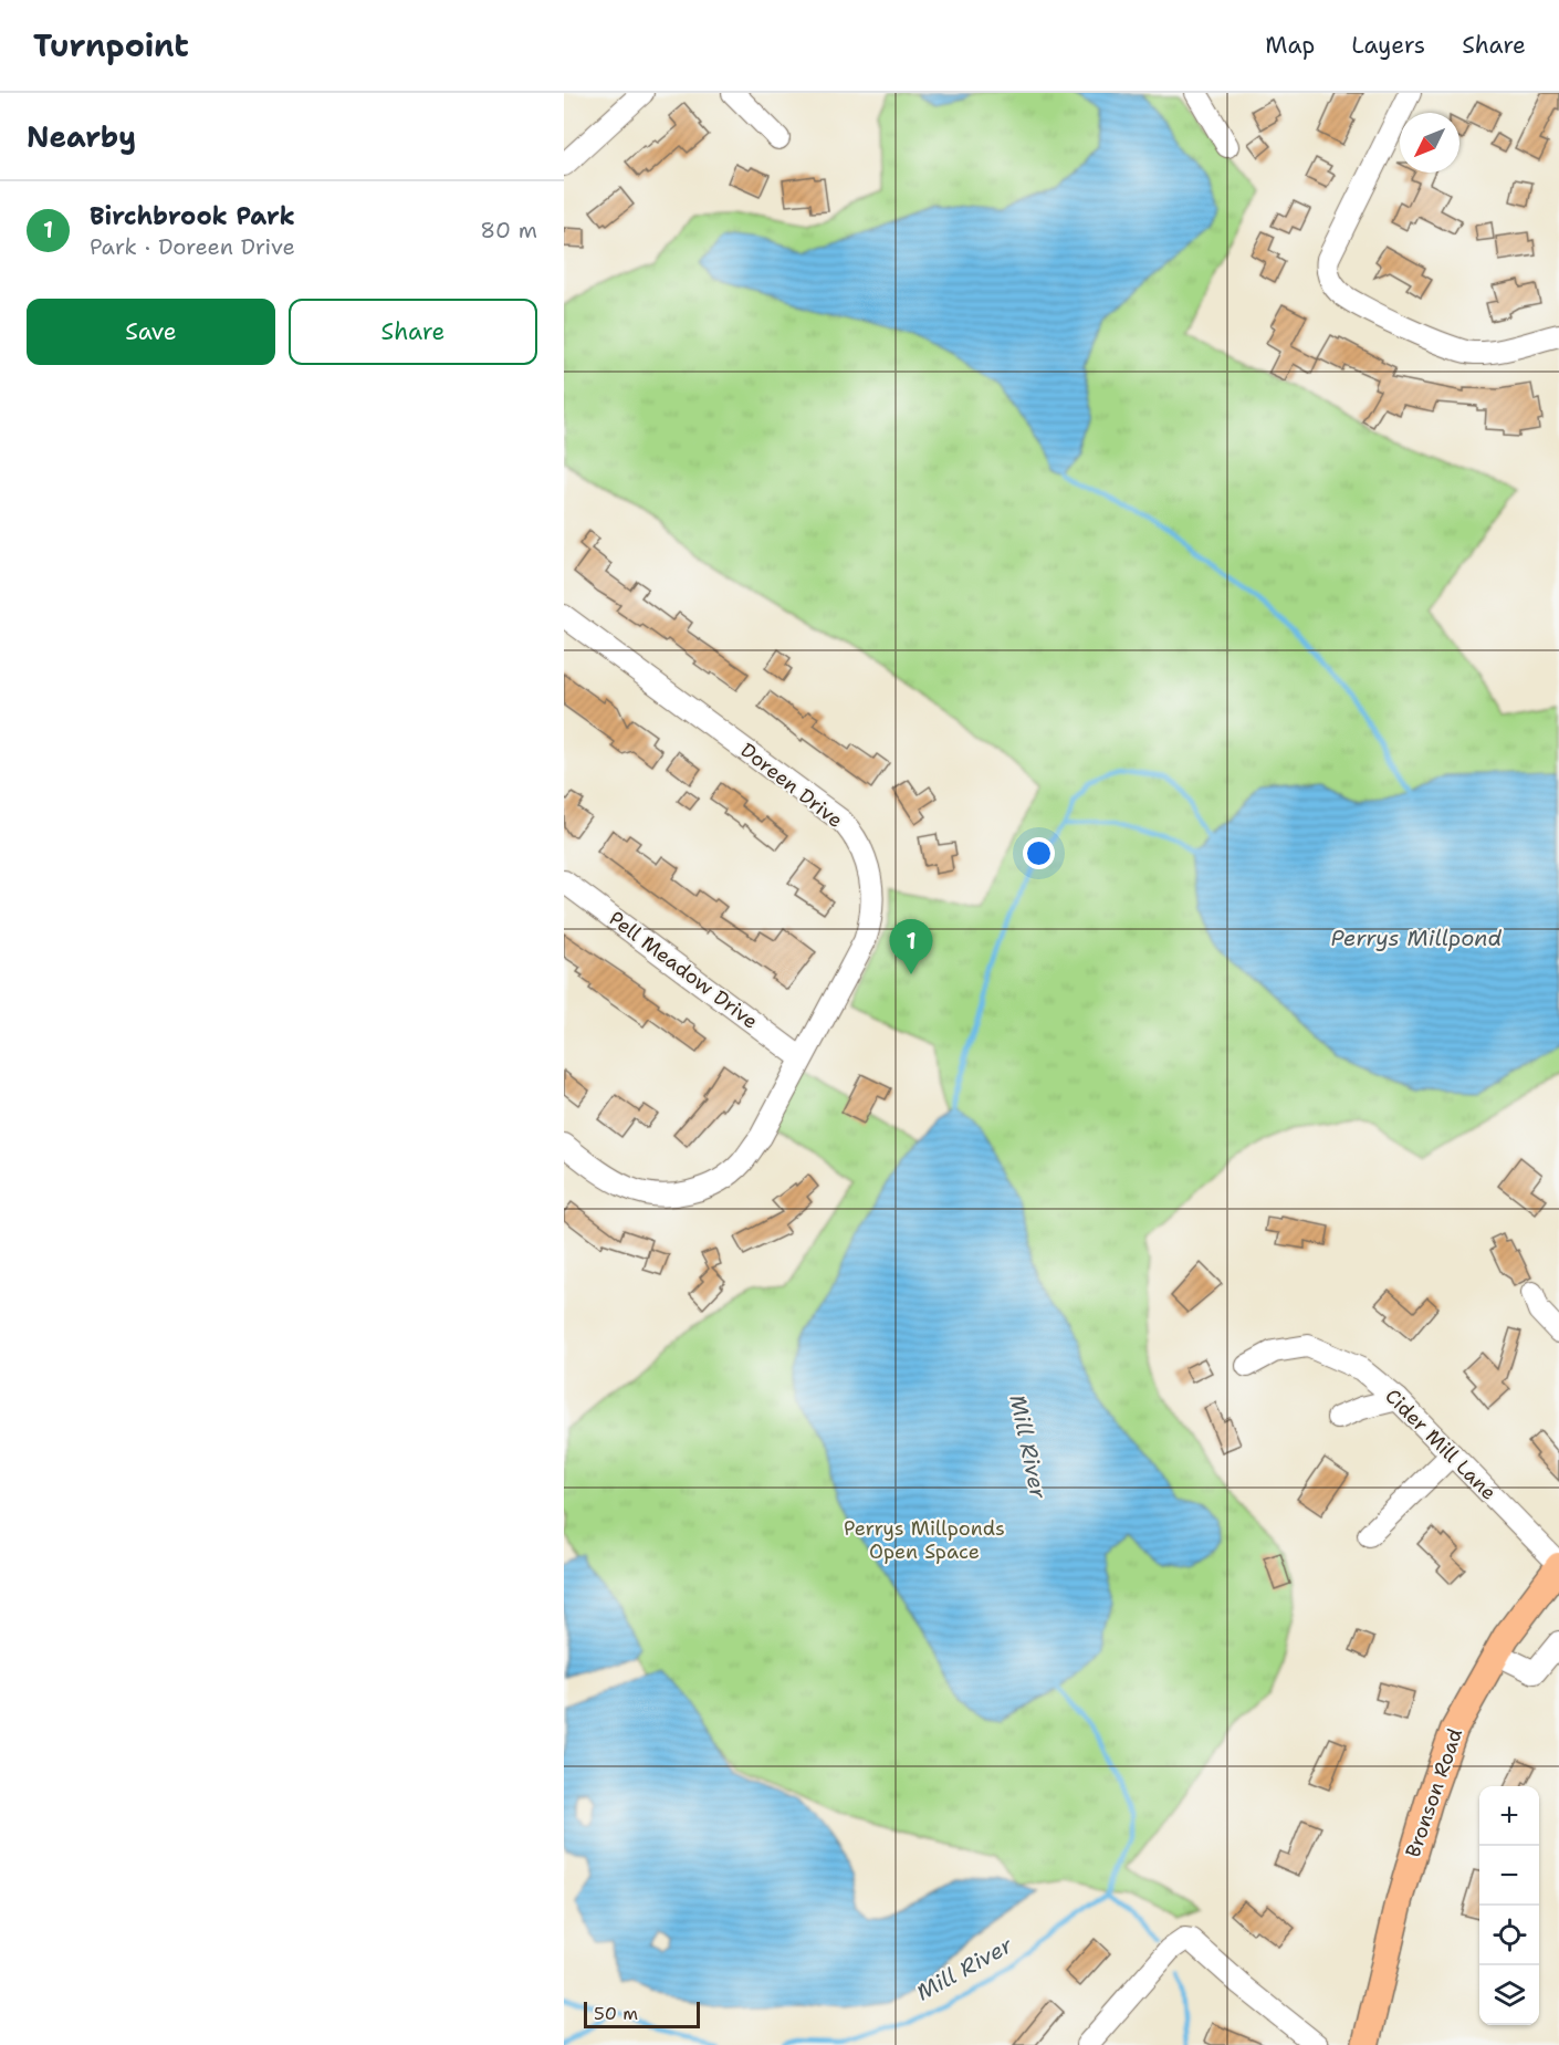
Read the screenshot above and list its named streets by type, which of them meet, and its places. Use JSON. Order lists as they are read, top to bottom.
{
  "streets": {
    "main road": ["Bronson Road"],
    "street": ["Doreen Drive", "Pell Meadow Drive", "Cider Mill Lane"]
  },
  "crossings": [
    ["Doreen Drive", "Pell Meadow Drive"],
    ["Cider Mill Lane", "Bronson Road"]
  ],
  "water": ["Perrys Millpond", "Mill River"],
  "parks": ["Perrys Millponds Open Space"],
  "scale_bar": "50 m",
  "north": "bottom left",
  "page": {
    "header": "Turnpoint",
    "nav": ["Map", "Layers", "Share"],
    "heading": "Nearby",
    "list": [
      {
        "mark": "1",
        "name": "Birchbrook Park",
        "note": "Park · Doreen Drive",
        "value": "80 m"
      }
    ],
    "buttons": ["Save", "Share"],
    "pins": "1",
    "map_buttons": ["+", "−"],
    "scale": "50 m"
  }
}
